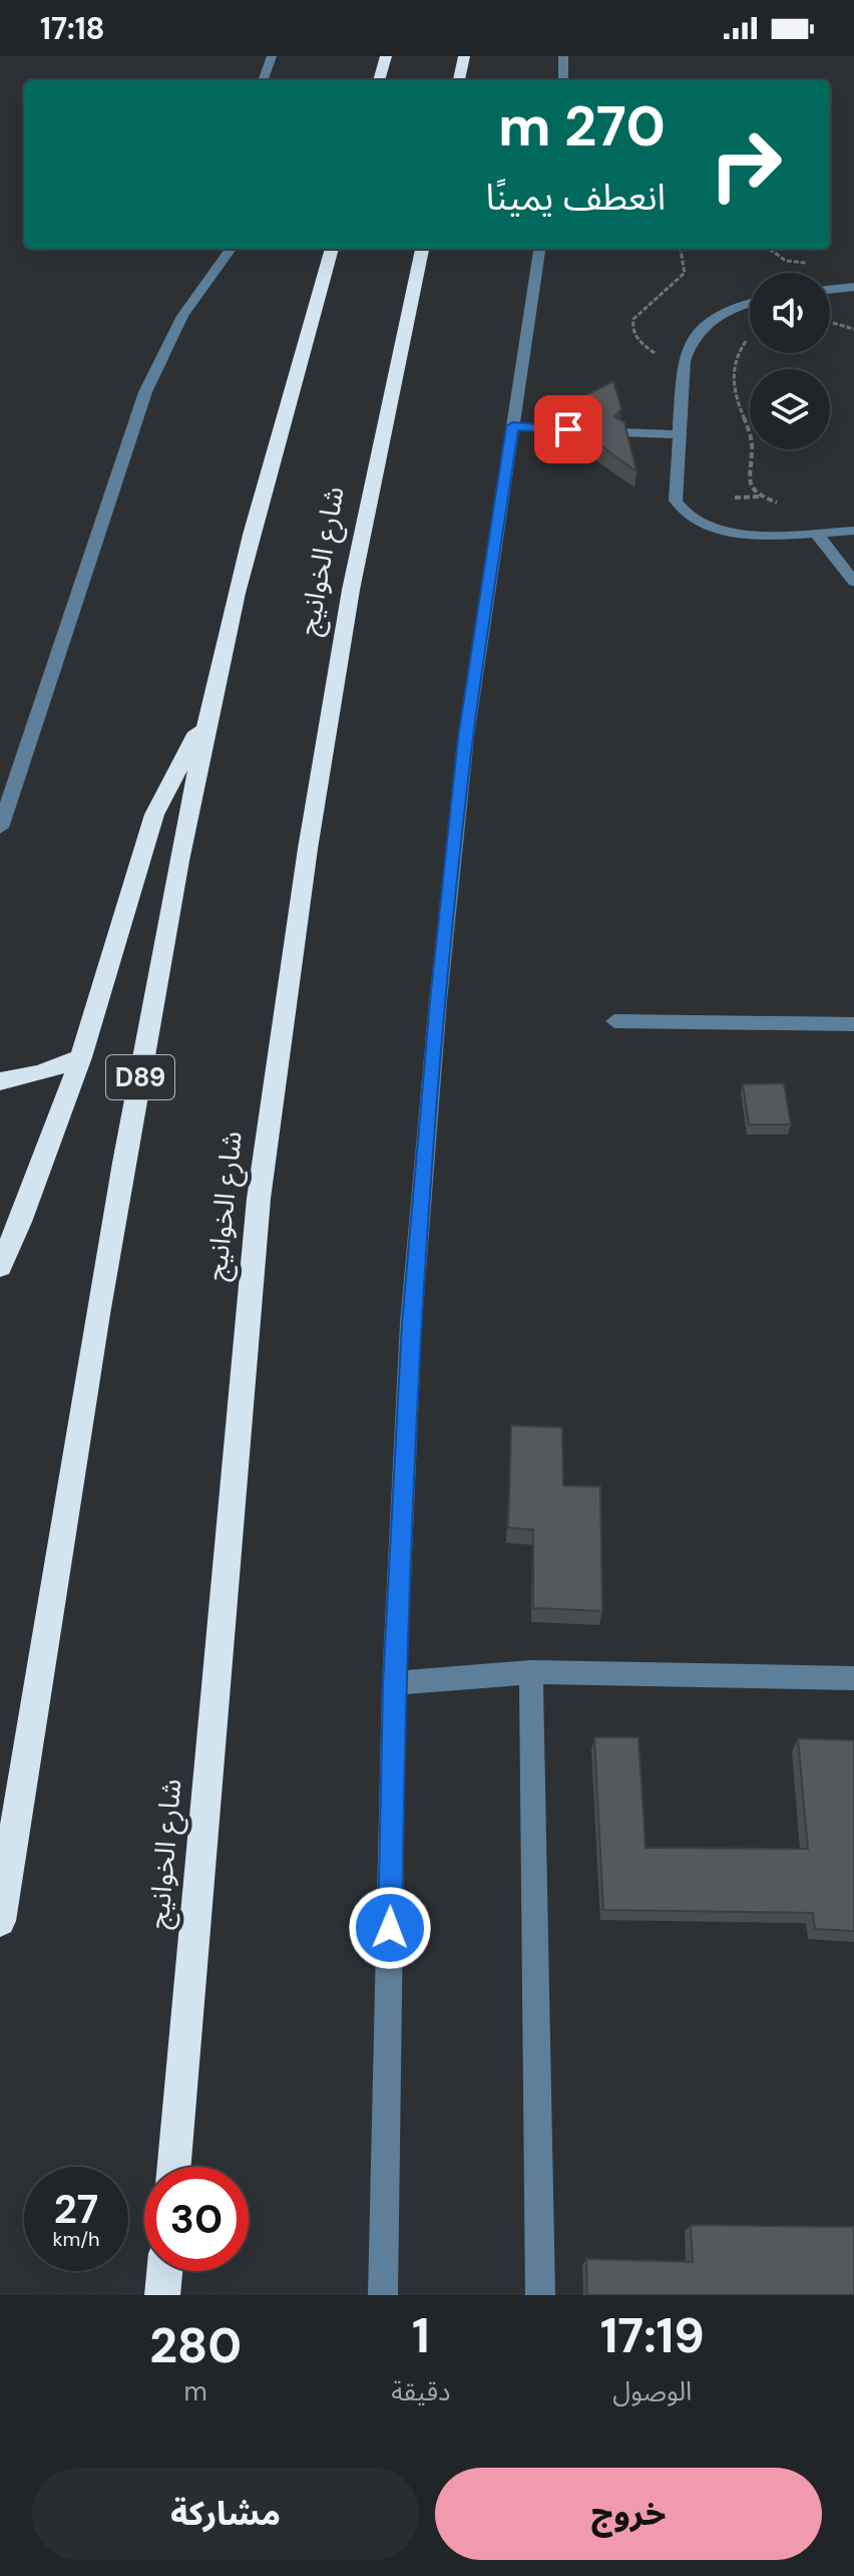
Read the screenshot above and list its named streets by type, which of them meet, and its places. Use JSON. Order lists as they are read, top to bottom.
{
  "streets": {
    "highway": ["شارع الخوانيج", "D89"]
  },
  "page": {
    "status": "17:18",
    "turn": ["270 m", "انعطف يمينًا"],
    "speed": "27 km/h",
    "limit": "30",
    "eta": [
      "17:19",
      "الوصول",
      "1",
      "دقيقة",
      "280",
      "m"
    ],
    "buttons": ["خروج", "مشاركة"]
  }
}
